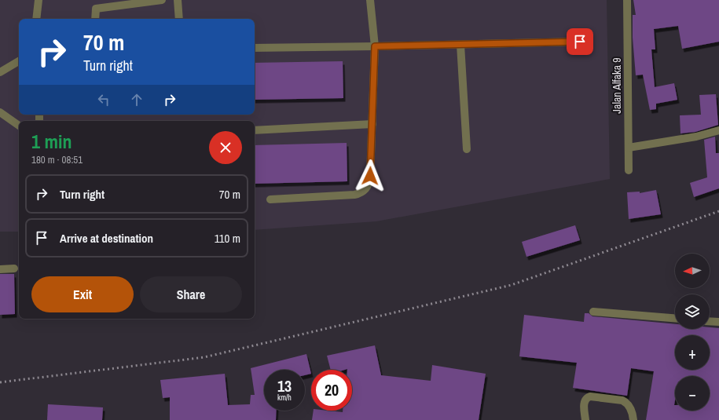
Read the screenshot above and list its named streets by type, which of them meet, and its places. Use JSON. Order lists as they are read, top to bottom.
{
  "streets": {
    "street": ["Jalan Alfaka 9"]
  },
  "north": "left",
  "page": {
    "turn": ["70 m", "Turn right"],
    "heading": ["1 min", "180 m · 08:51"],
    "list": [
      {
        "name": "Turn right",
        "value": "70 m"
      },
      {
        "name": "Arrive at destination",
        "value": "110 m"
      }
    ],
    "map_buttons": ["+", "−"],
    "buttons": ["Exit", "Share"],
    "speed": "13 km/h",
    "limit": "20"
  }
}
